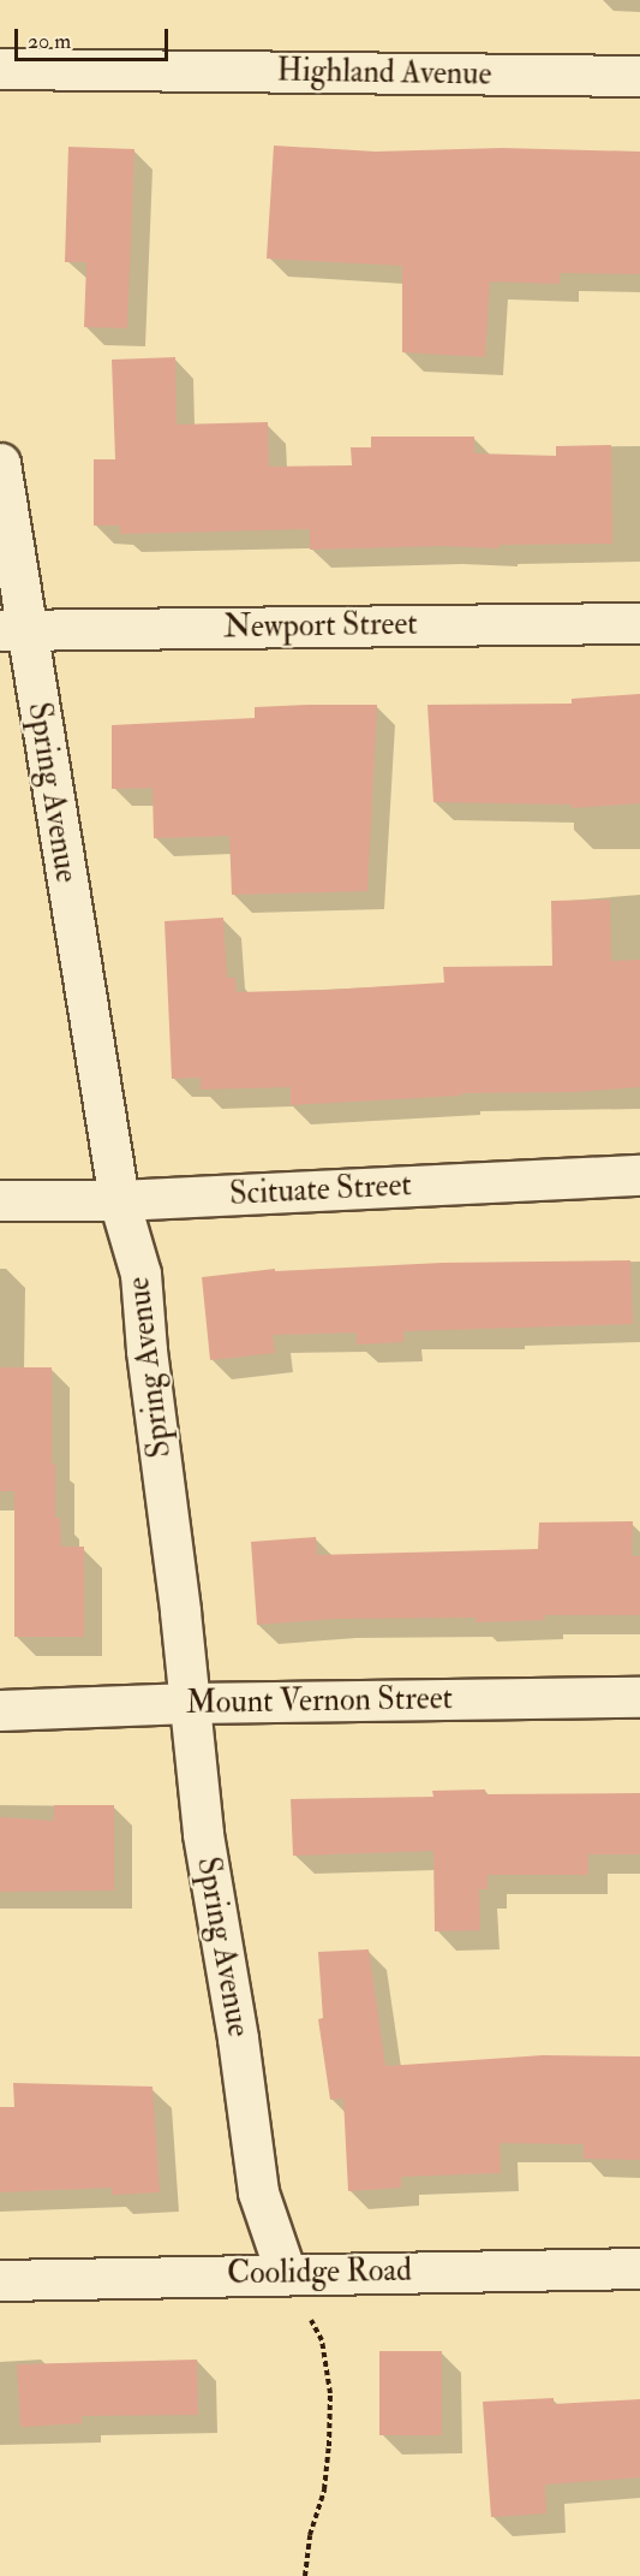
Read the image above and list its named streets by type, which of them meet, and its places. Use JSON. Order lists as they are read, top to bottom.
{
  "streets": {
    "street": [
      "Highland Avenue",
      "Newport Street",
      "Spring Avenue",
      "Scituate Street",
      "Mount Vernon Street",
      "Coolidge Road"
    ]
  },
  "crossings": [
    ["Newport Street", "Spring Avenue"],
    ["Spring Avenue", "Scituate Street"],
    ["Spring Avenue", "Mount Vernon Street"],
    ["Spring Avenue", "Coolidge Road"]
  ],
  "scale_bar": "20 m"
}
